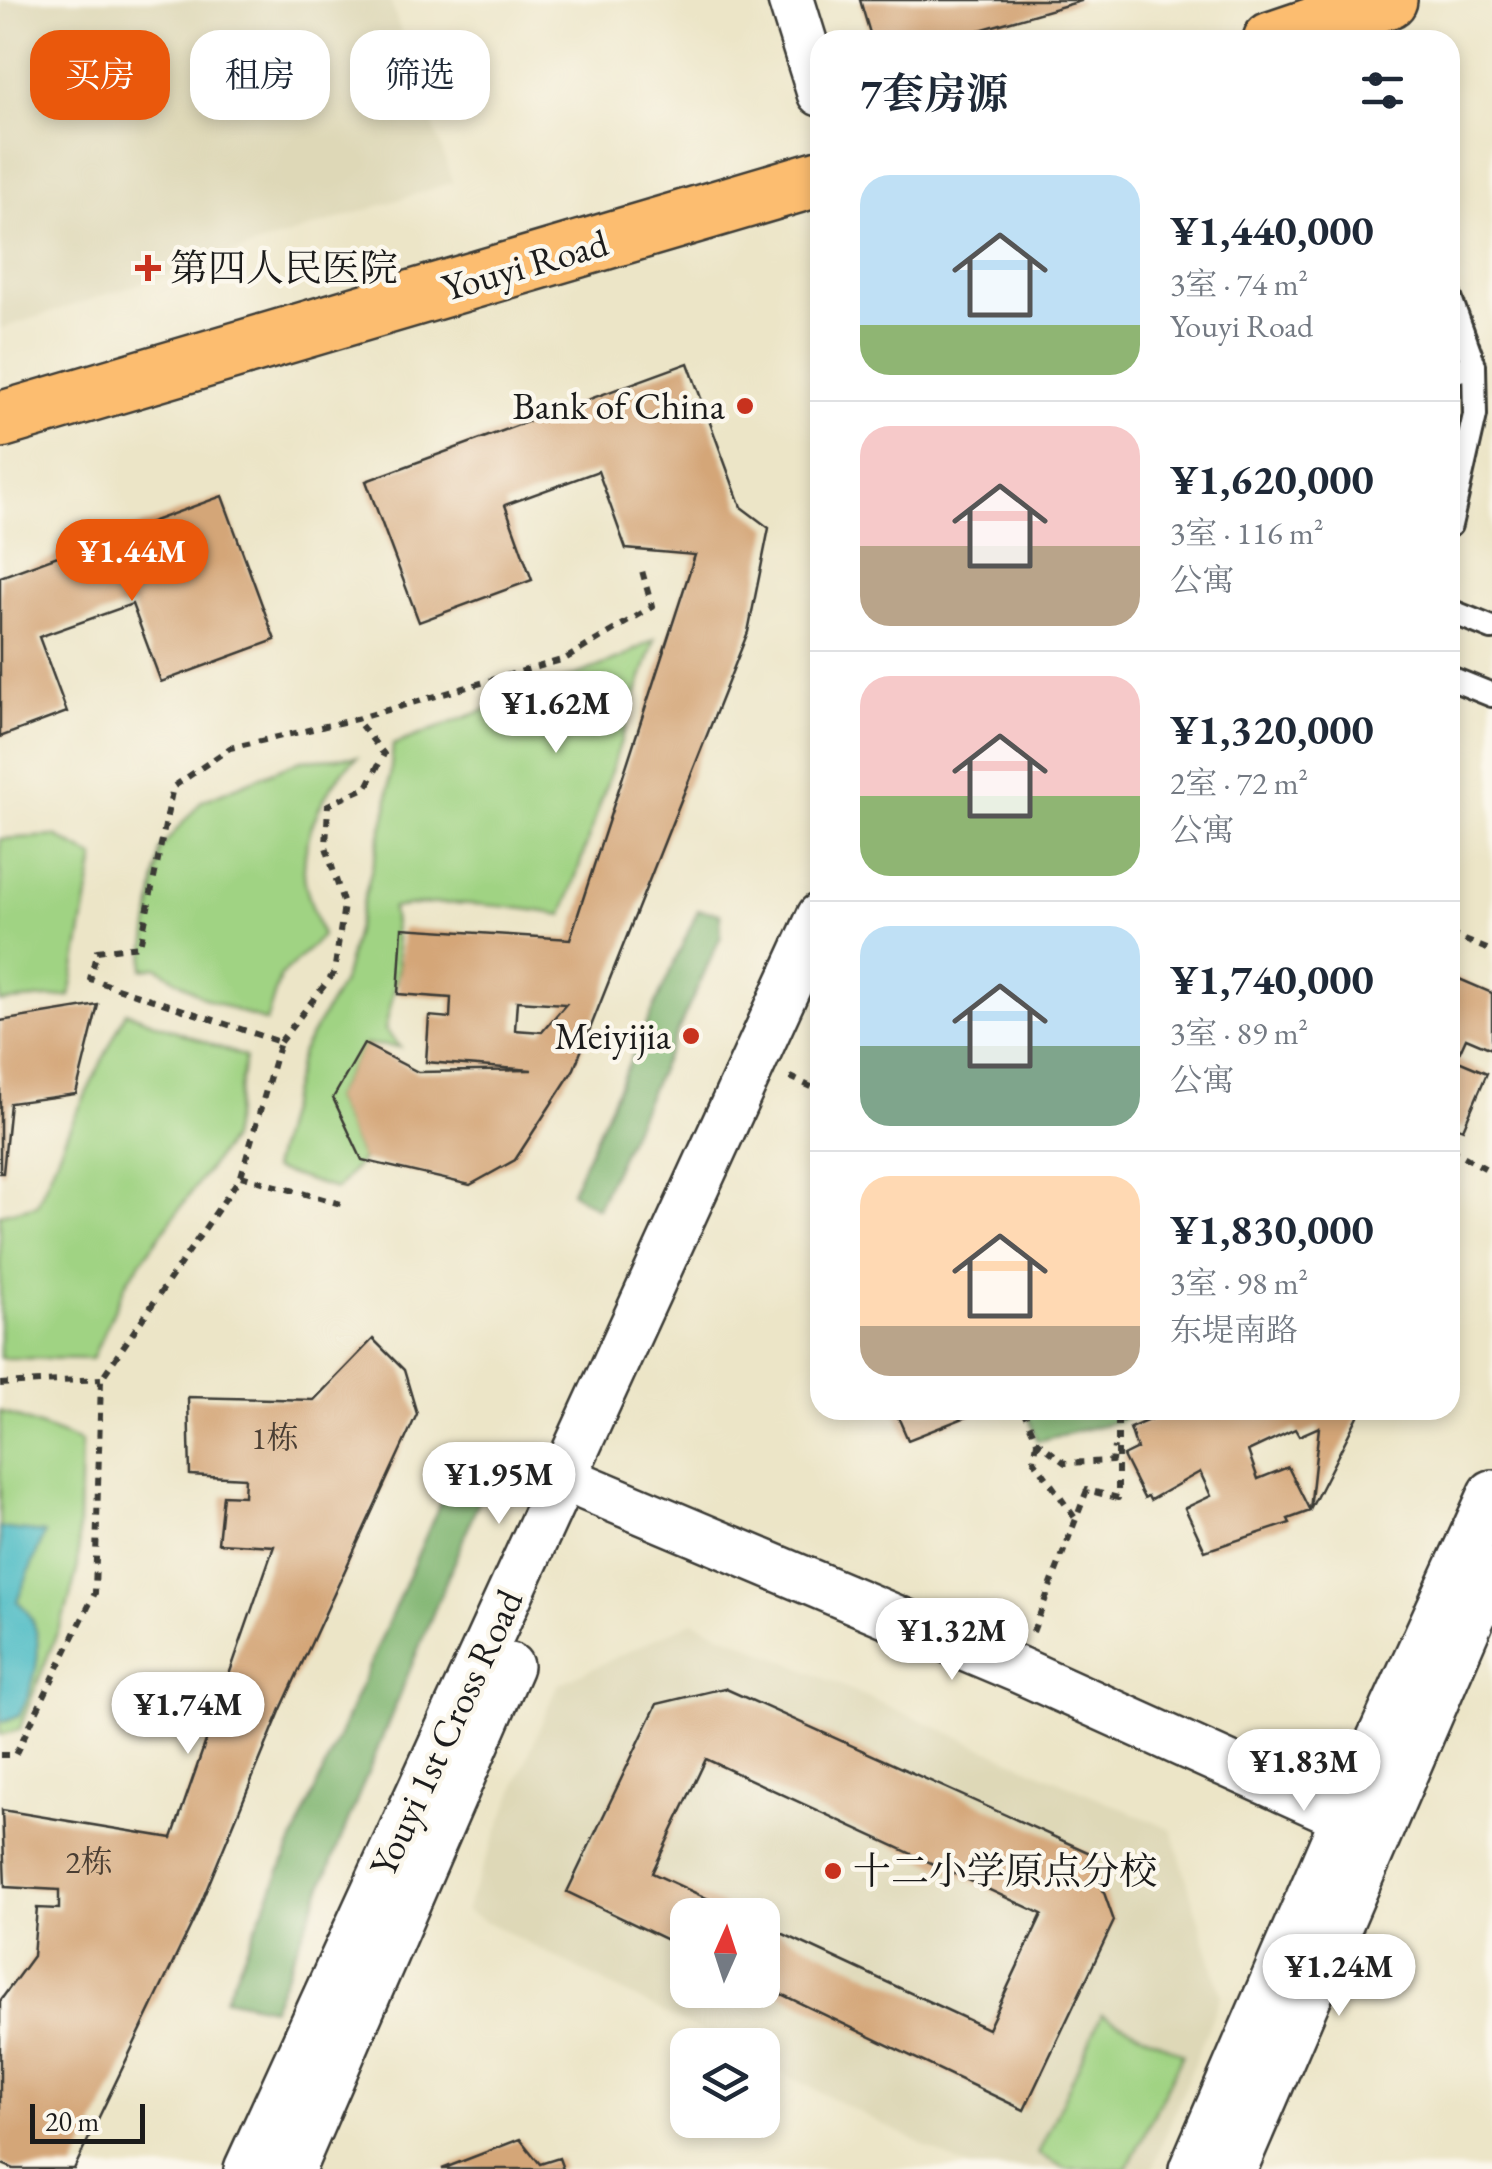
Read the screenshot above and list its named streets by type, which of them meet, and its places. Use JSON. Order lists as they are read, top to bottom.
{
  "streets": {
    "main road": ["Youyi Road"],
    "street": ["Youyi 1st Cross Road"]
  },
  "places": {
    "health": ["第四人民医院"],
    "other": ["Bank of China", "Meiyijia", "十二小学原点分校"]
  },
  "house_numbers": ["1栋", "2栋"],
  "scale_bar": "20 m",
  "north": "top",
  "page": {
    "chip": ["买房", "租房", "筛选"],
    "heading": "7套房源",
    "list": [
      {
        "name": "¥1,440,000",
        "note": "3室 · 74 m² · Youyi Road"
      },
      {
        "name": "¥1,620,000",
        "note": "3室 · 116 m² · 公寓"
      },
      {
        "name": "¥1,320,000",
        "note": "2室 · 72 m² · 公寓"
      },
      {
        "name": "¥1,740,000",
        "note": "3室 · 89 m² · 公寓"
      },
      {
        "name": "¥1,830,000",
        "note": "3室 · 98 m² · 东堤南路"
      }
    ],
    "price": [
      "¥1.44M",
      "¥1.62M",
      "¥1.95M",
      "¥1.32M",
      "¥1.74M",
      "¥1.83M",
      "¥1.24M"
    ],
    "scale": "20 m"
  }
}
